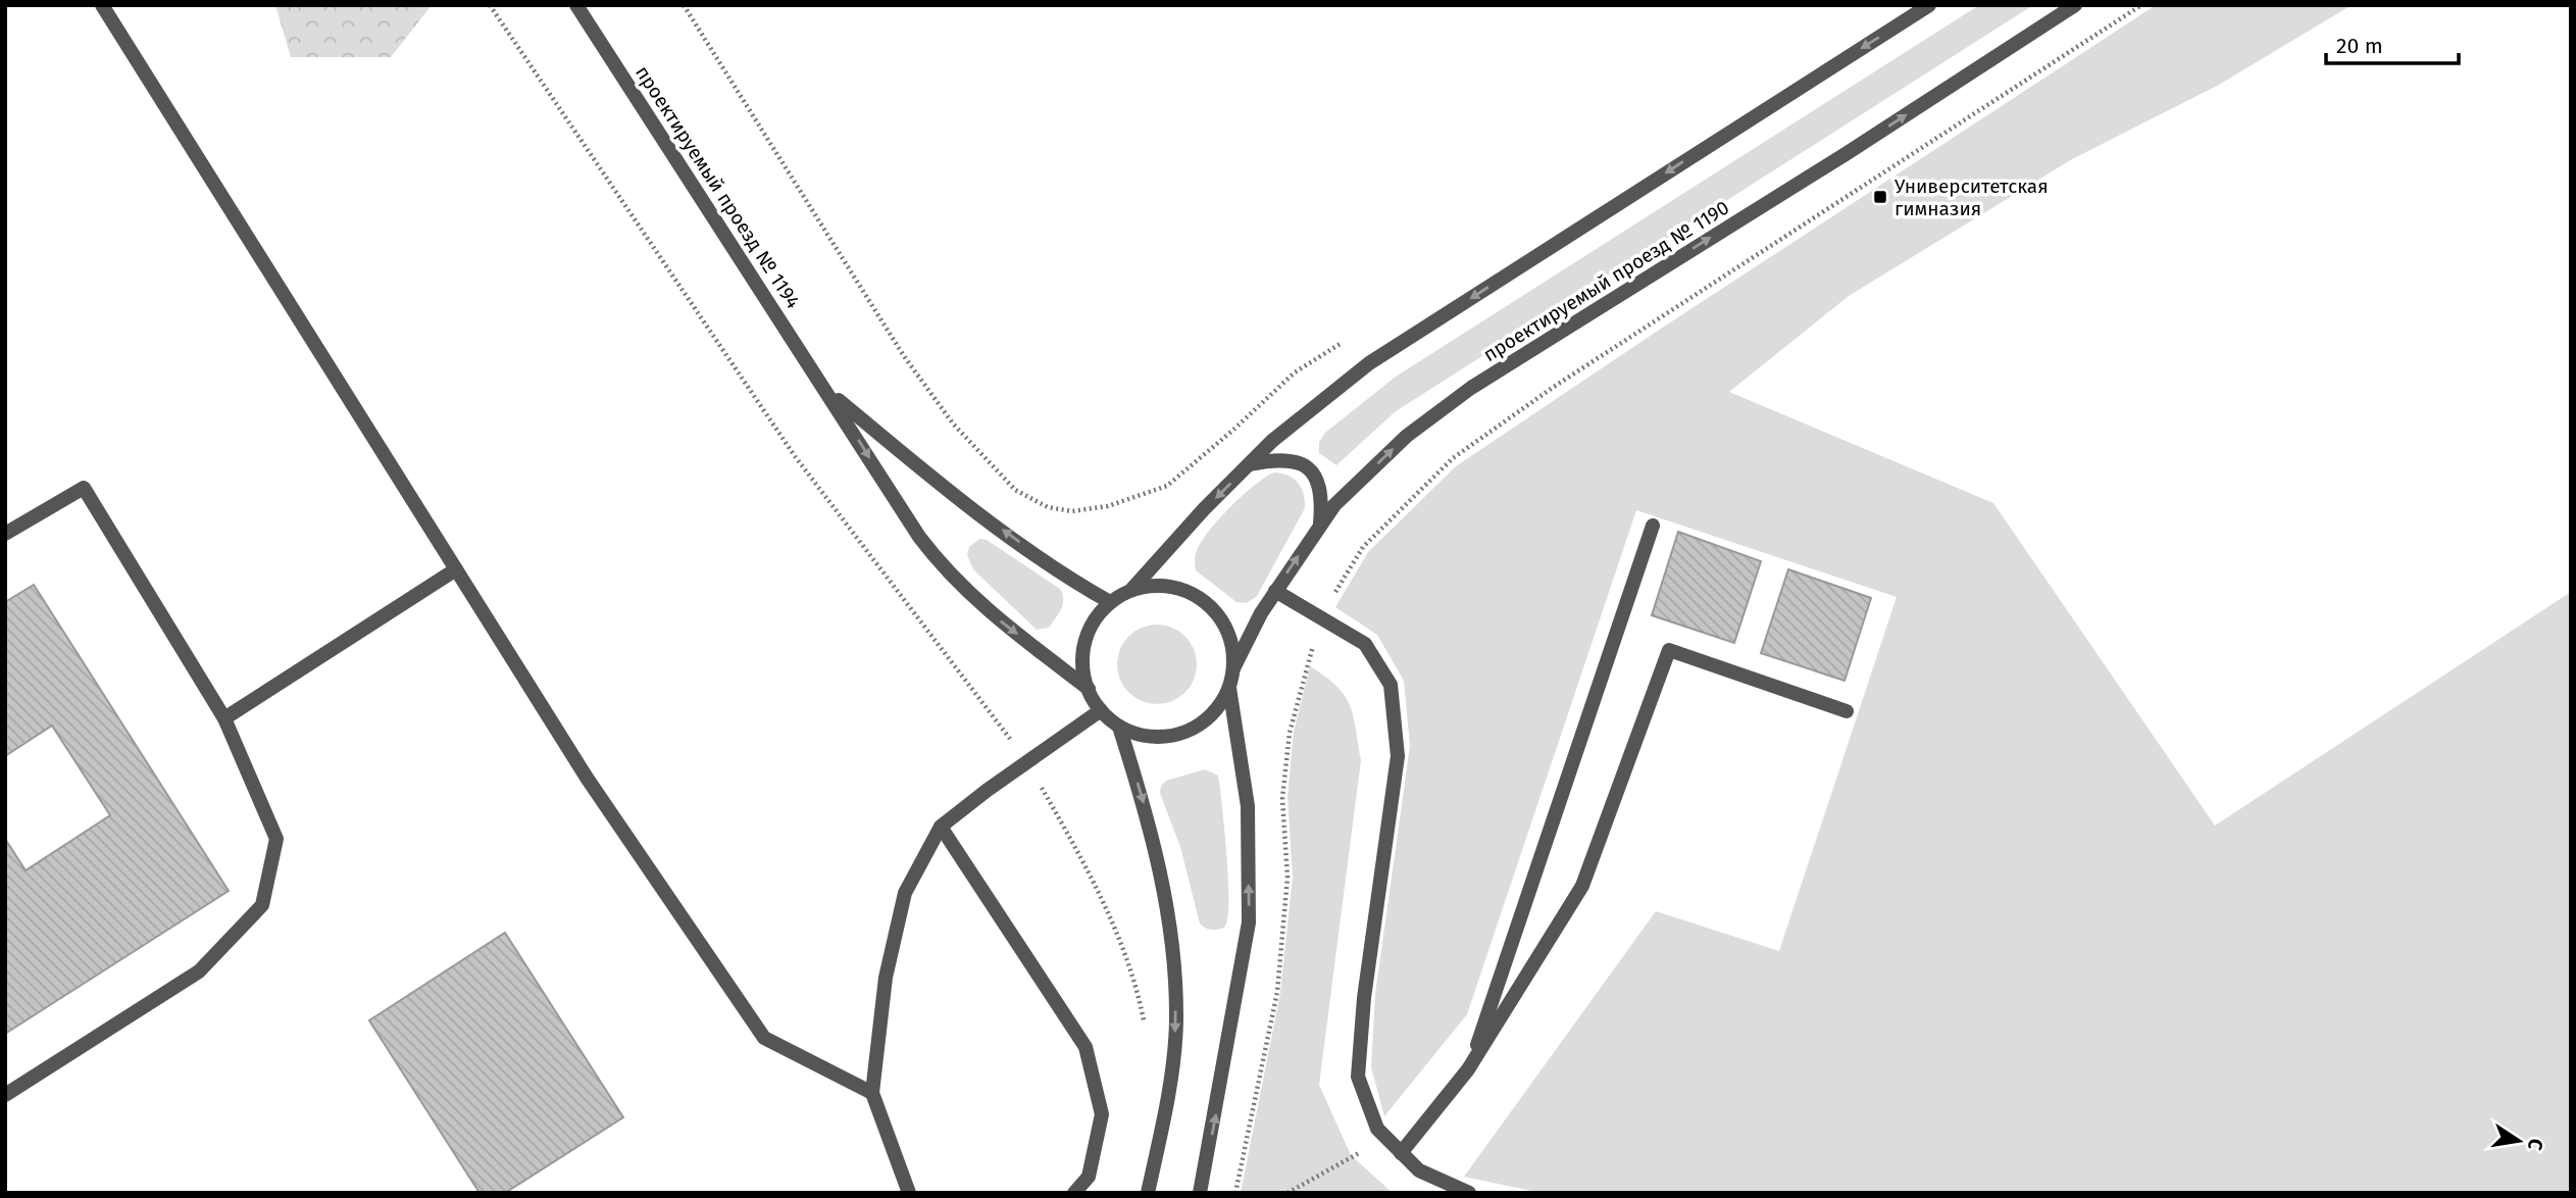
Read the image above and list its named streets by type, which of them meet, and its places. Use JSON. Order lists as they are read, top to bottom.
{
  "streets": {
    "street": ["проектируемый проезд № 1194", "проектируемый проезд № 1190"]
  },
  "crossings": [
    ["проектируемый проезд № 1194", "проектируемый проезд № 1190"]
  ],
  "places": {
    "transit": ["Университетская гимназия"]
  },
  "scale_bar": "20 m",
  "north": "right"
}
